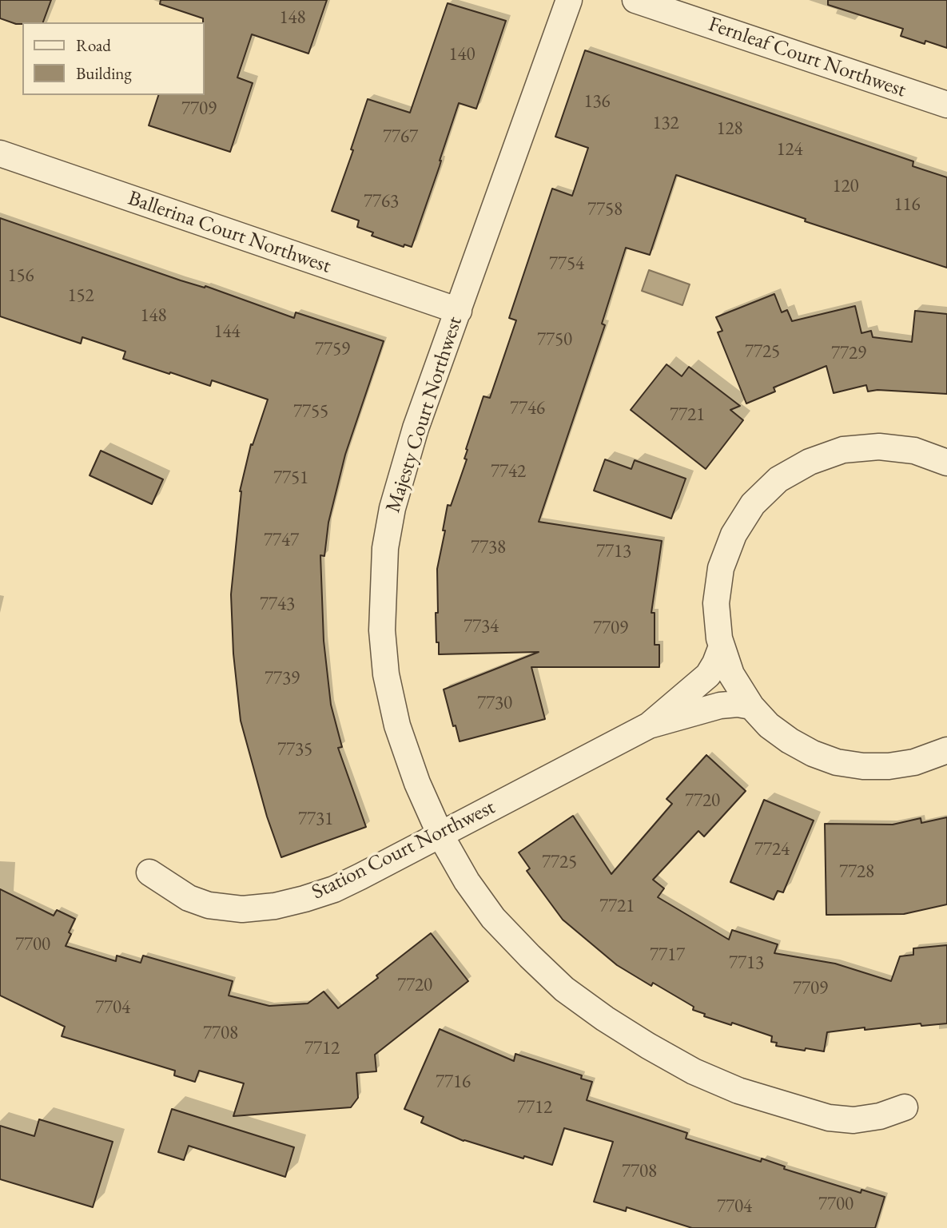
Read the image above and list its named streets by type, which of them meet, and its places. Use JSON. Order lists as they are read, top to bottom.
{
  "streets": {
    "street": [
      "Fernleaf Court Northwest",
      "Ballerina Court Northwest",
      "Majesty Court Northwest",
      "Station Court Northwest"
    ]
  },
  "crossings": [
    ["Ballerina Court Northwest", "Majesty Court Northwest"],
    ["Majesty Court Northwest", "Station Court Northwest"]
  ],
  "house_numbers": [
    "148",
    "140",
    "136",
    "7709",
    "132",
    "128",
    "7767",
    "124",
    "120",
    "7763",
    "116",
    "7758",
    "7754",
    "156",
    "152",
    "148",
    "144",
    "7750",
    "7759",
    "7725",
    "7729",
    "7746",
    "7755",
    "7721",
    "7742",
    "7751",
    "7747",
    "7738",
    "7713",
    "7743",
    "7734",
    "7709",
    "7739",
    "7730",
    "7735",
    "7720",
    "7731",
    "7724",
    "7725",
    "7728",
    "7721",
    "7700",
    "7717",
    "7713",
    "7720",
    "7709",
    "7704",
    "7708",
    "7712",
    "7716",
    "7712",
    "7708",
    "7700",
    "7704"
  ],
  "legend": ["Road", "Building"]
}
